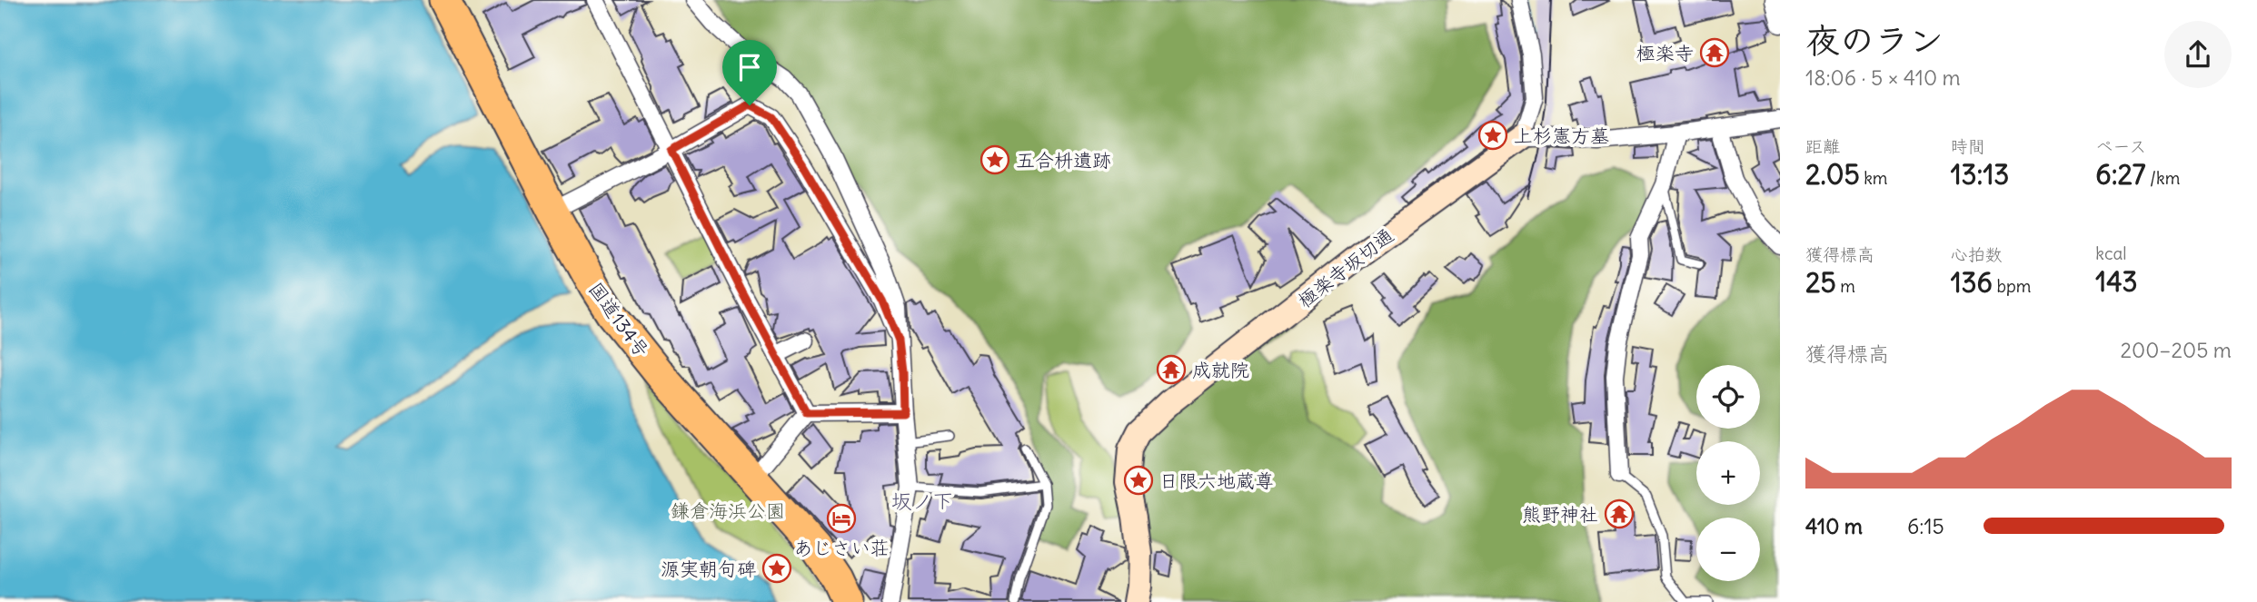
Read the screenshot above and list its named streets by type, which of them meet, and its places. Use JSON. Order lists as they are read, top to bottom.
{
  "streets": {
    "highway": ["国道134号"],
    "street": ["極楽寺坂切通"]
  },
  "districts": ["坂ノ下"],
  "parks": ["鎌倉海浜公園"],
  "places": {
    "temple": ["極楽寺", "成就院", "熊野神社"],
    "place": [
      "上杉憲方墓",
      "五合枡遺跡",
      "日限六地蔵尊",
      "源実朝句碑"
    ],
    "hotel": ["あじさい荘"]
  },
  "page": {
    "heading": ["夜のラン", "18:06 · 5 × 410 m"],
    "stats": [
      ["距離", "2.05 km"],
      ["時間", "13:13"],
      ["ペース", "6:27 /km"],
      ["獲得標高", "25 m"],
      ["心拍数", "136 bpm"],
      ["kcal", "143"]
    ],
    "chart": ["獲得標高", "200–205 m"],
    "map_buttons": ["+", "−"],
    "list": [
      {
        "name": "410 m",
        "note": "6:15"
      }
    ]
  }
}
